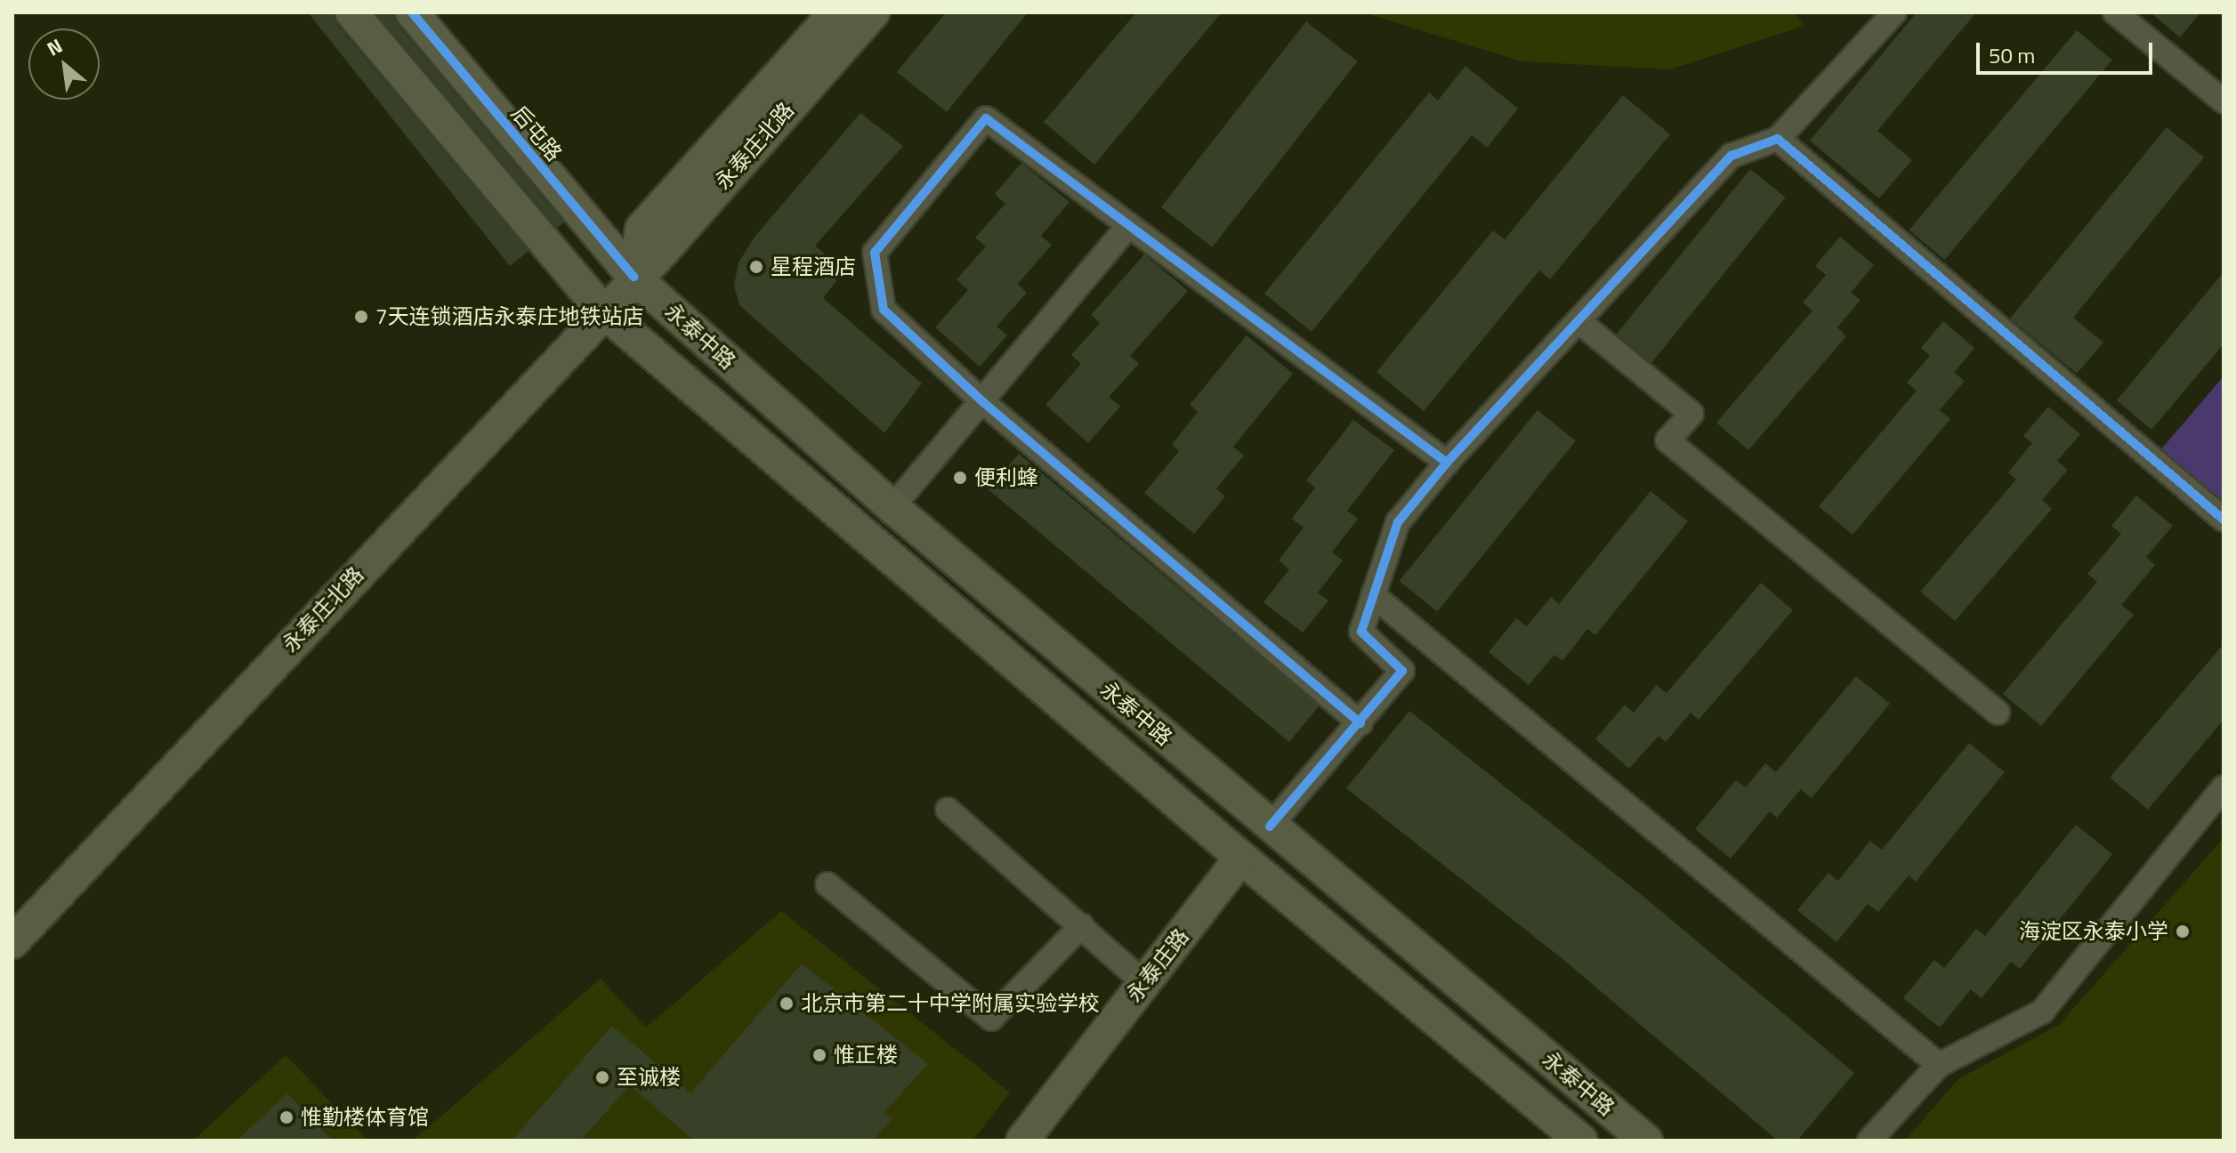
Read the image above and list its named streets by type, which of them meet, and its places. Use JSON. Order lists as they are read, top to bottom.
{
  "streets": {
    "main road": [
      "后屯路",
      "永泰庄北路",
      "永泰中路",
      "永泰庄路"
    ]
  },
  "crossings": [
    ["后屯路", "永泰庄北路"],
    ["后屯路", "永泰中路"],
    ["永泰庄北路", "永泰中路"],
    ["永泰中路", "永泰庄路"]
  ],
  "places": [
    "星程酒店",
    "7天连锁酒店永泰庄地铁站店",
    "便利蜂",
    "海淀区永泰小学",
    "北京市第二十中学附属实验学校",
    "惟正楼",
    "至诚楼",
    "惟勤楼体育馆"
  ],
  "scale_bar": "50 m",
  "north": "top left"
}
